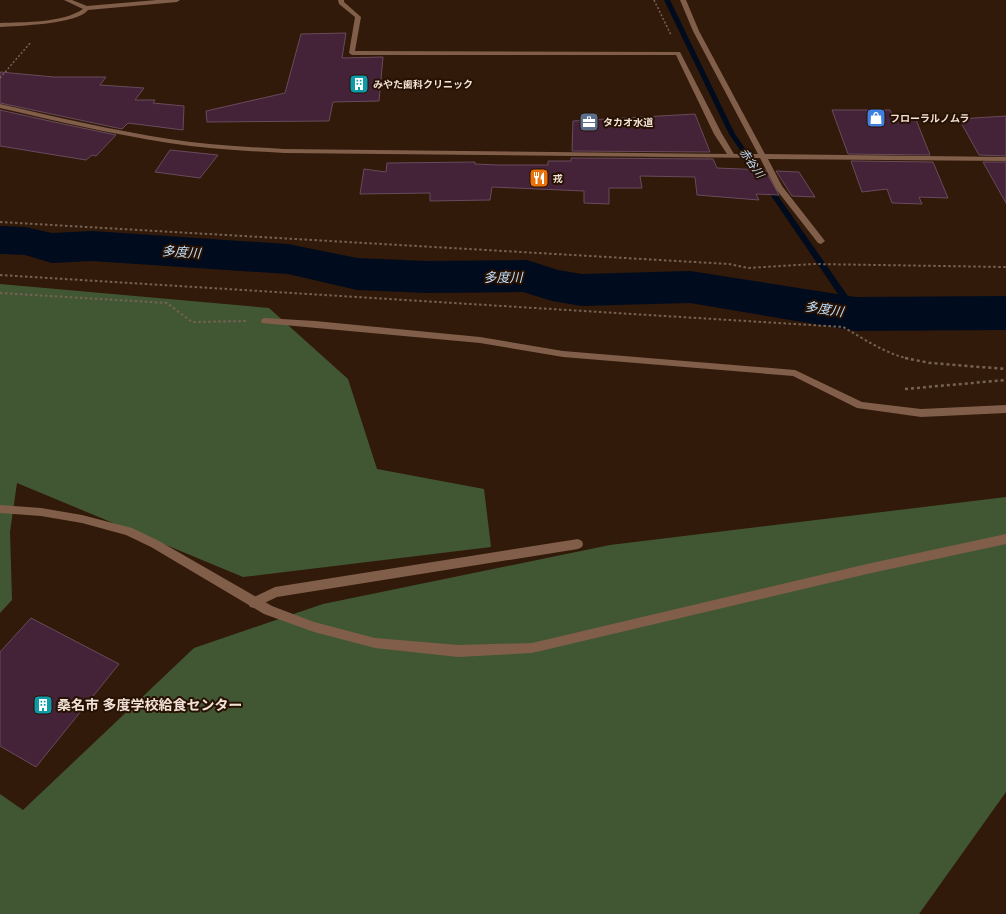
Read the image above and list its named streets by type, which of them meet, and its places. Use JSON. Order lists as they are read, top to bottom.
{
  "water": ["赤谷川", "多度川"],
  "places": {
    "building": ["みやた歯科クリニック", "桑名市 多度学校給食センター"],
    "shop": ["フローラルノムラ"],
    "office": ["タカオ水道"],
    "restaurant": ["戎"]
  }
}
